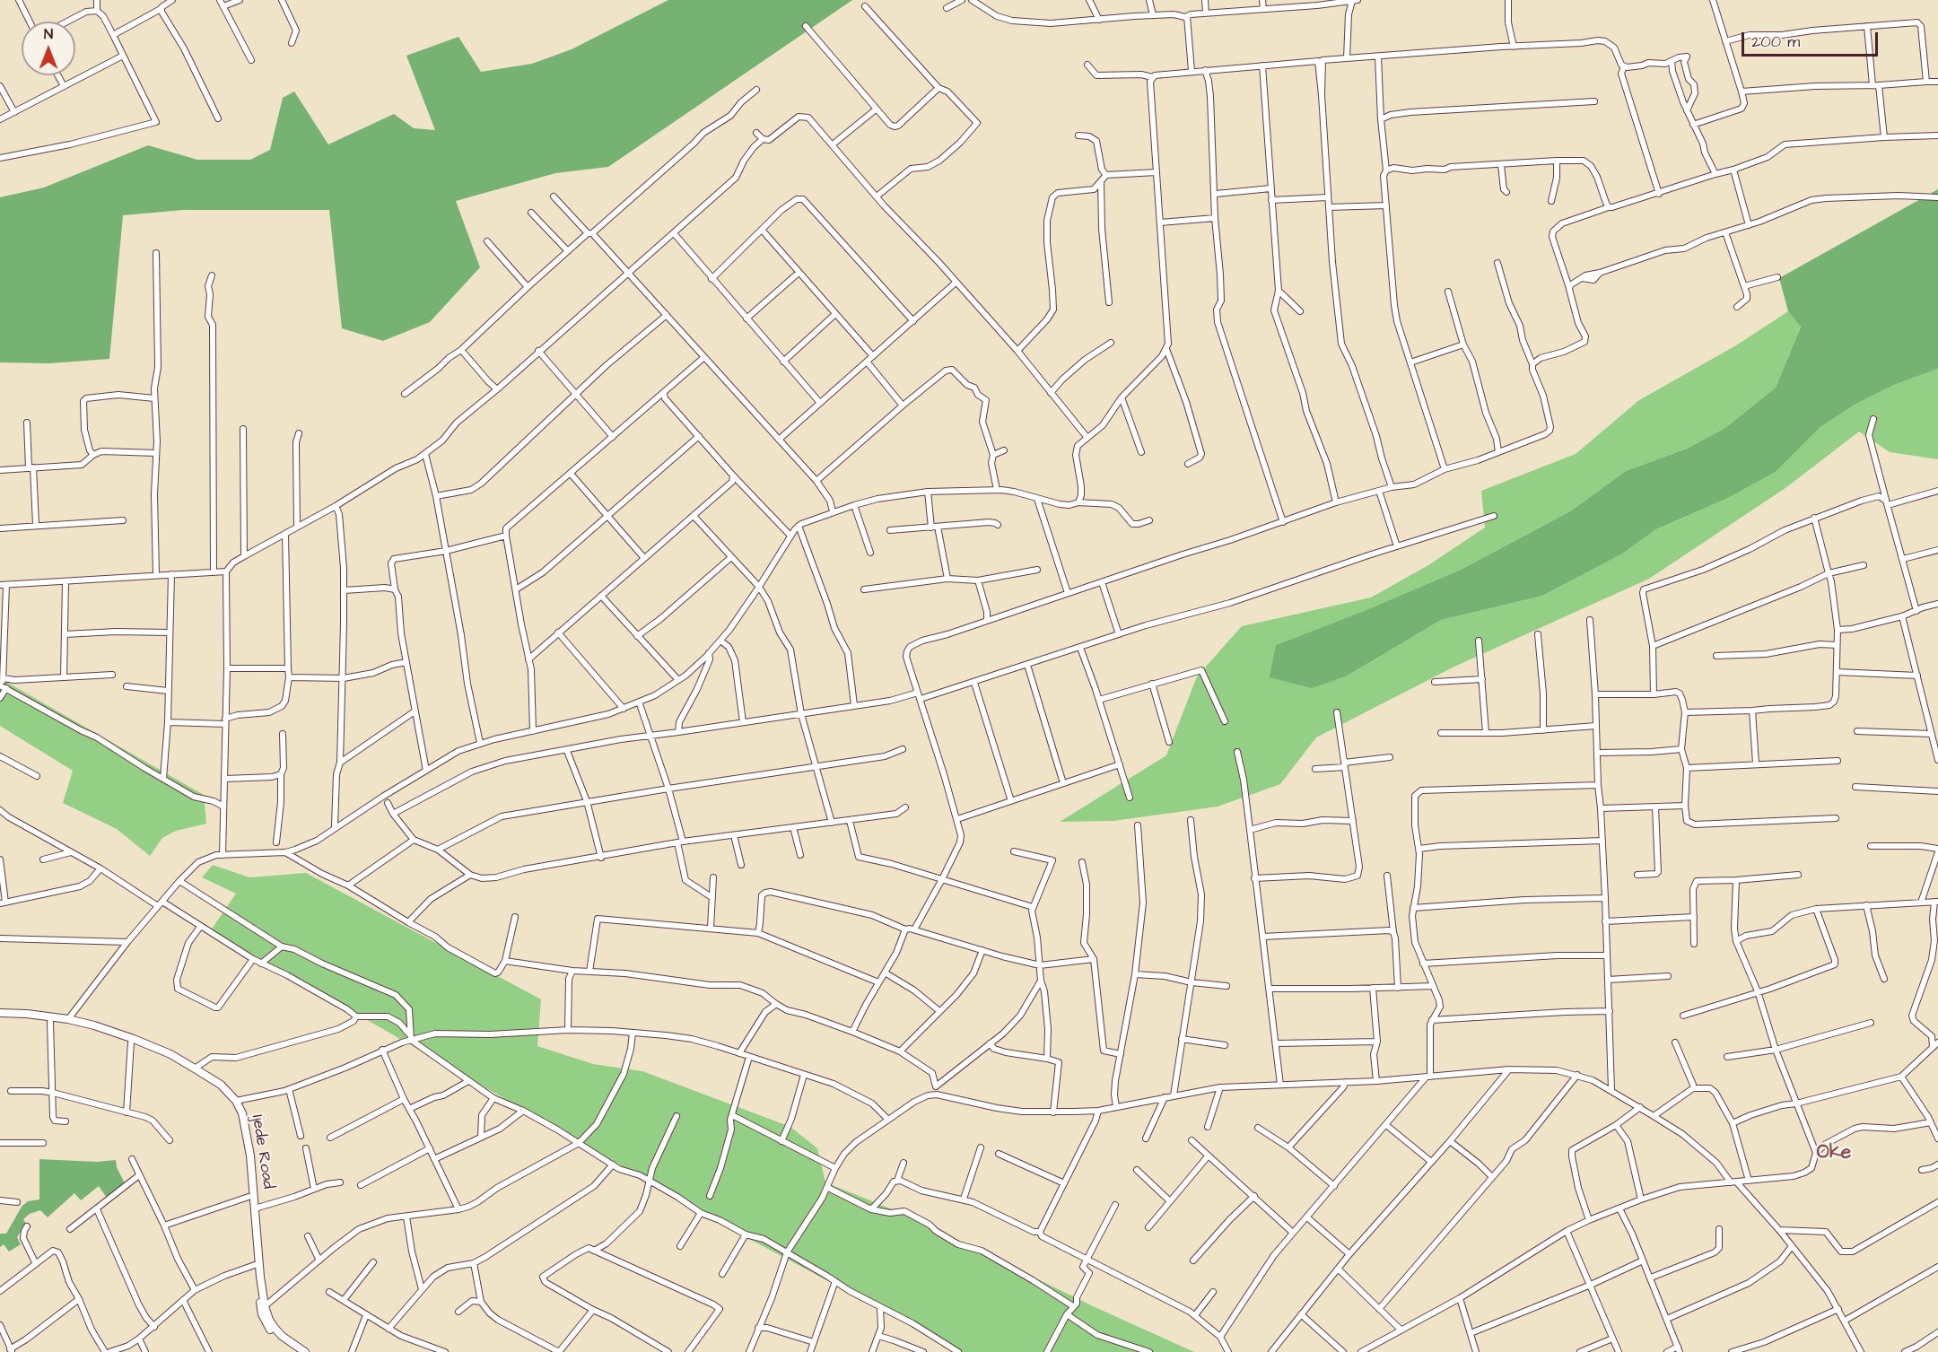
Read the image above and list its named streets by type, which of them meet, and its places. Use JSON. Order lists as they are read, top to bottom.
{
  "streets": {
    "main road": ["Ijede Road"]
  },
  "districts": ["Oke"],
  "scale_bar": "200 m",
  "north": "top"
}
